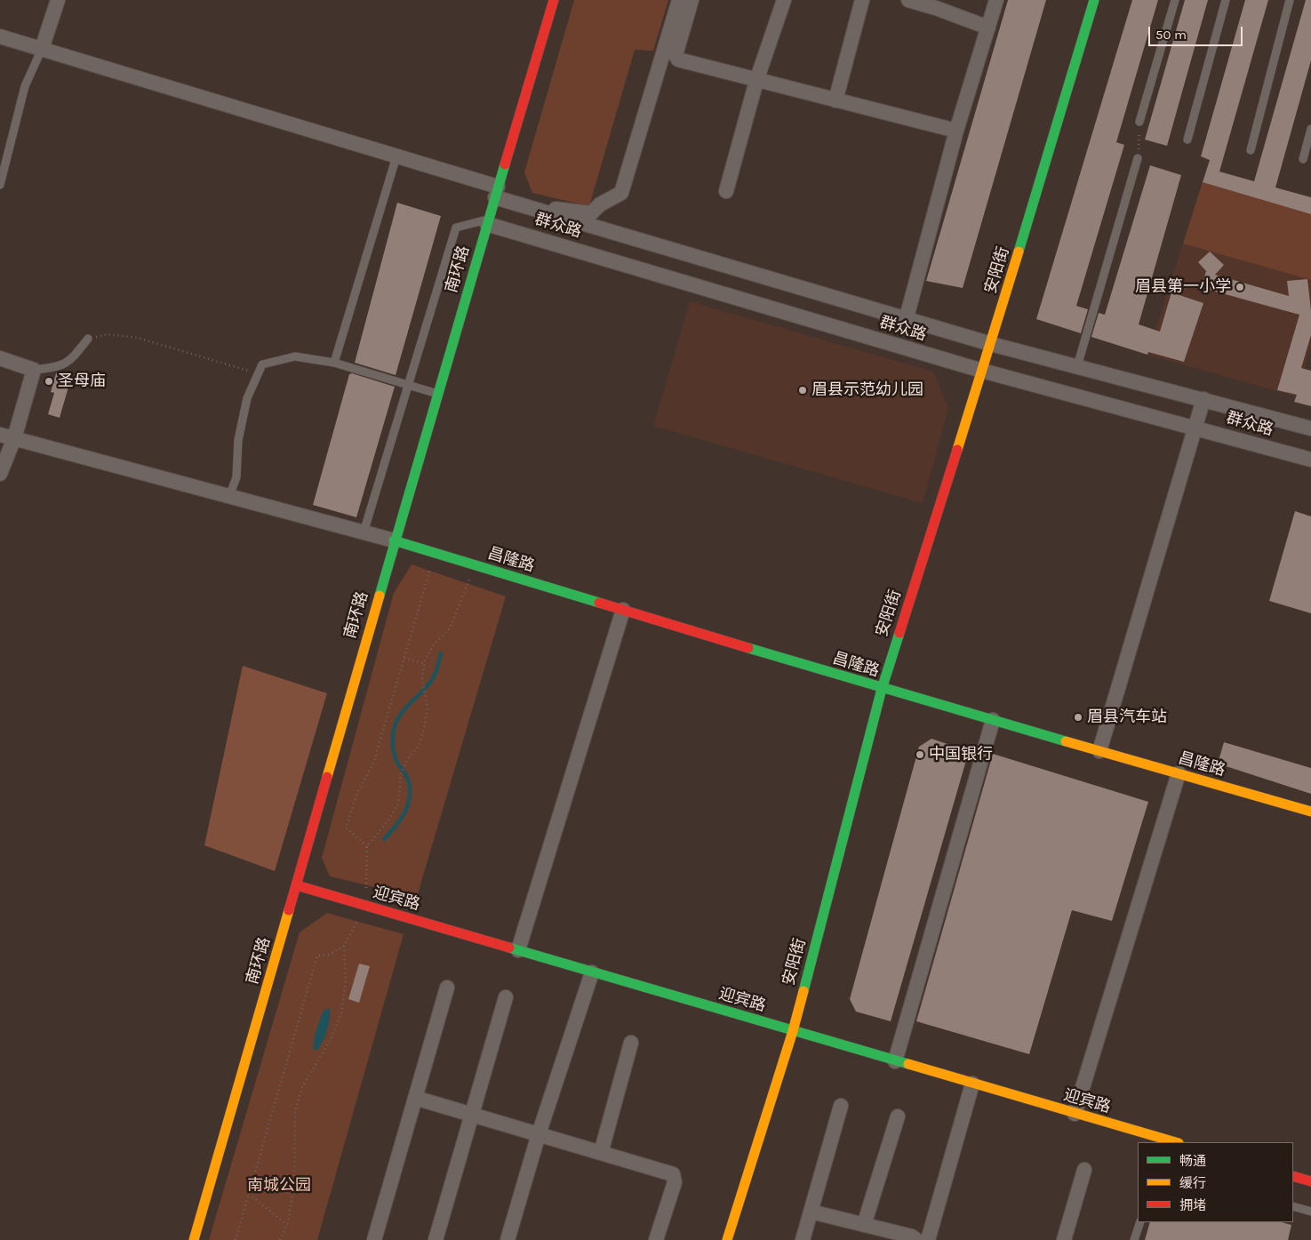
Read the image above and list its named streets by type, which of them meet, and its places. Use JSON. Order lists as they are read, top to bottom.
{
  "streets": {
    "main road": [
      "南环路",
      "安阳街",
      "昌隆路",
      "迎宾路"
    ],
    "street": ["群众路"]
  },
  "crossings": [
    ["群众路", "南环路"],
    ["群众路", "安阳街"],
    ["南环路", "昌隆路"],
    ["南环路", "迎宾路"],
    ["安阳街", "昌隆路"],
    ["安阳街", "迎宾路"]
  ],
  "parks": ["南城公园"],
  "places": [
    "眉县第一小学",
    "圣母庙",
    "眉县示范幼儿园",
    "眉县汽车站",
    "中国银行"
  ],
  "legend": ["畅通", "缓行", "拥堵"],
  "scale_bar": "50 m"
}
